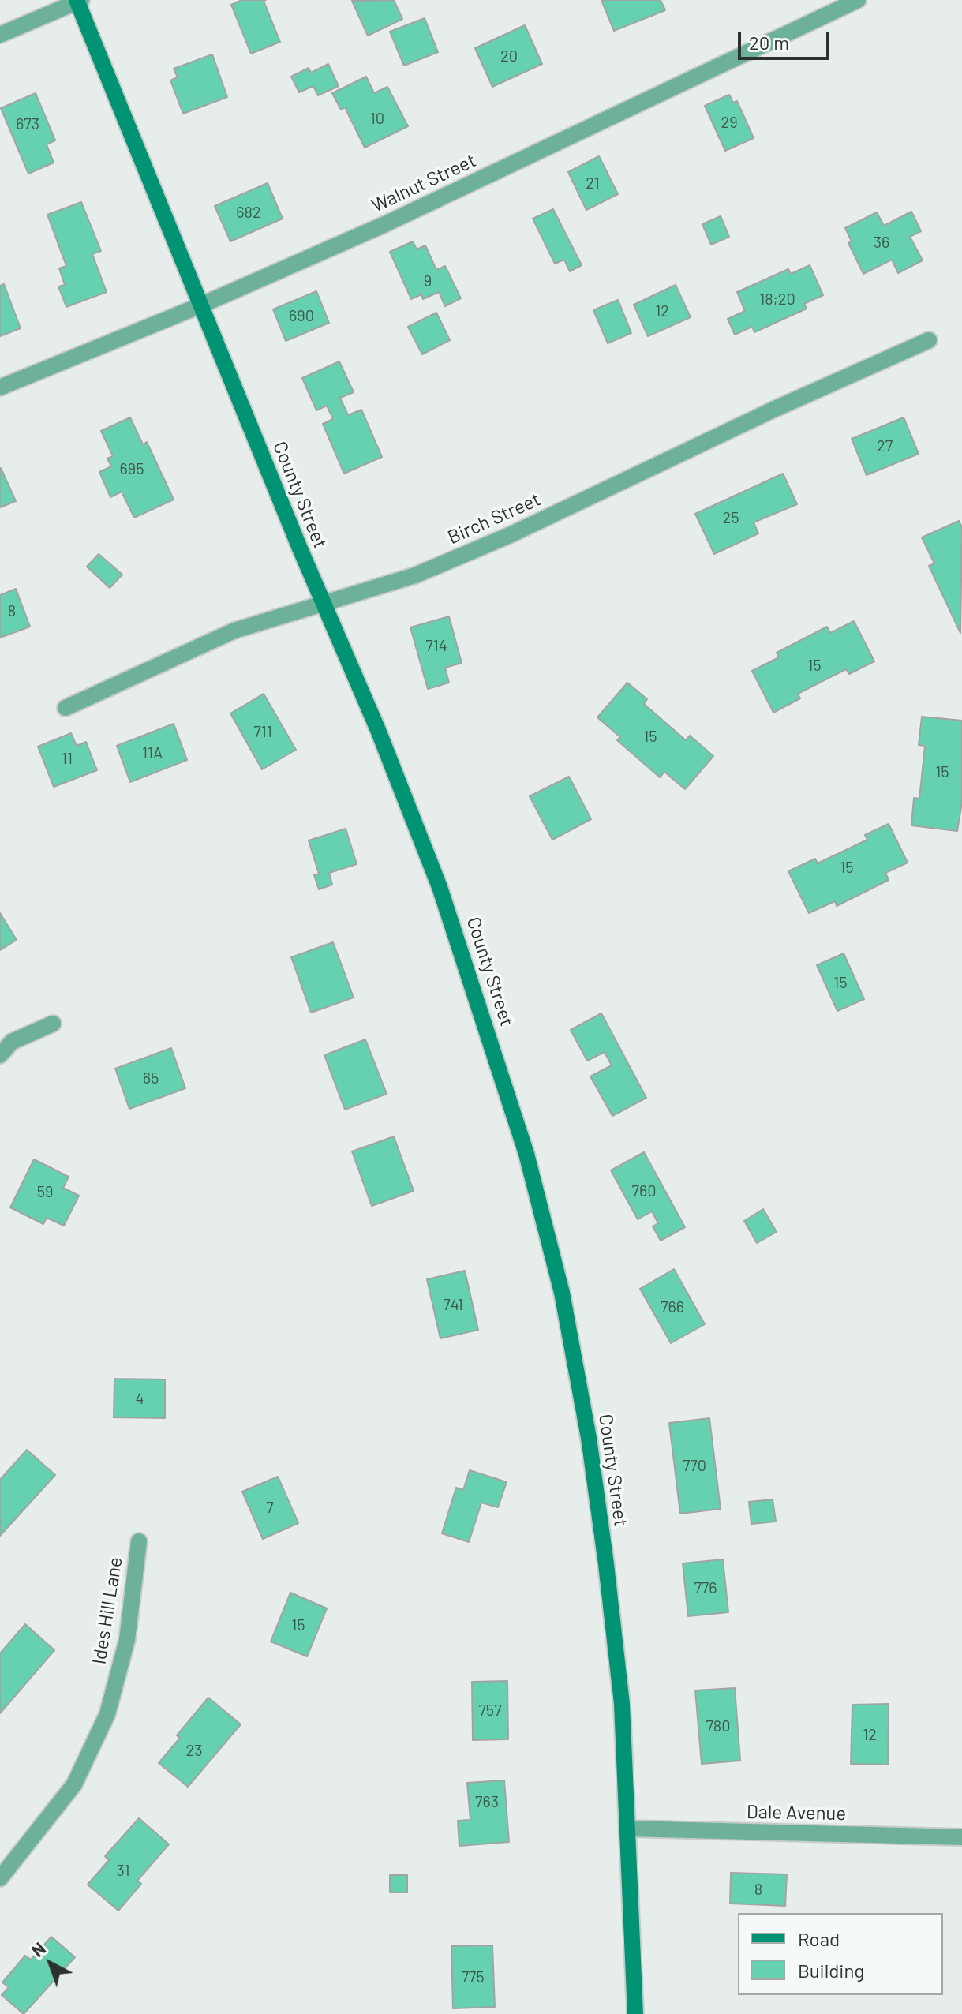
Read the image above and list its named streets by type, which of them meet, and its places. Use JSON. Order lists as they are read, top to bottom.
{
  "streets": {
    "main road": ["County Street"],
    "street": [
      "Walnut Street",
      "Birch Street",
      "Ides Hill Lane",
      "Dale Avenue"
    ]
  },
  "crossings": [
    ["Walnut Street", "County Street"],
    ["County Street", "Birch Street"],
    ["County Street", "Dale Avenue"]
  ],
  "house_numbers": [
    "20",
    "10",
    "29",
    "673",
    "21",
    "682",
    "36",
    "9",
    "18;20",
    "12",
    "690",
    "27",
    "695",
    "25",
    "8",
    "714",
    "15",
    "711",
    "15",
    "11A",
    "11",
    "15",
    "15",
    "15",
    "65",
    "760",
    "59",
    "741",
    "766",
    "4",
    "770",
    "7",
    "776",
    "15",
    "757",
    "780",
    "12",
    "23",
    "763",
    "31",
    "8",
    "775"
  ],
  "legend": ["Road", "Building"],
  "scale_bar": "20 m",
  "north": "top left"
}
